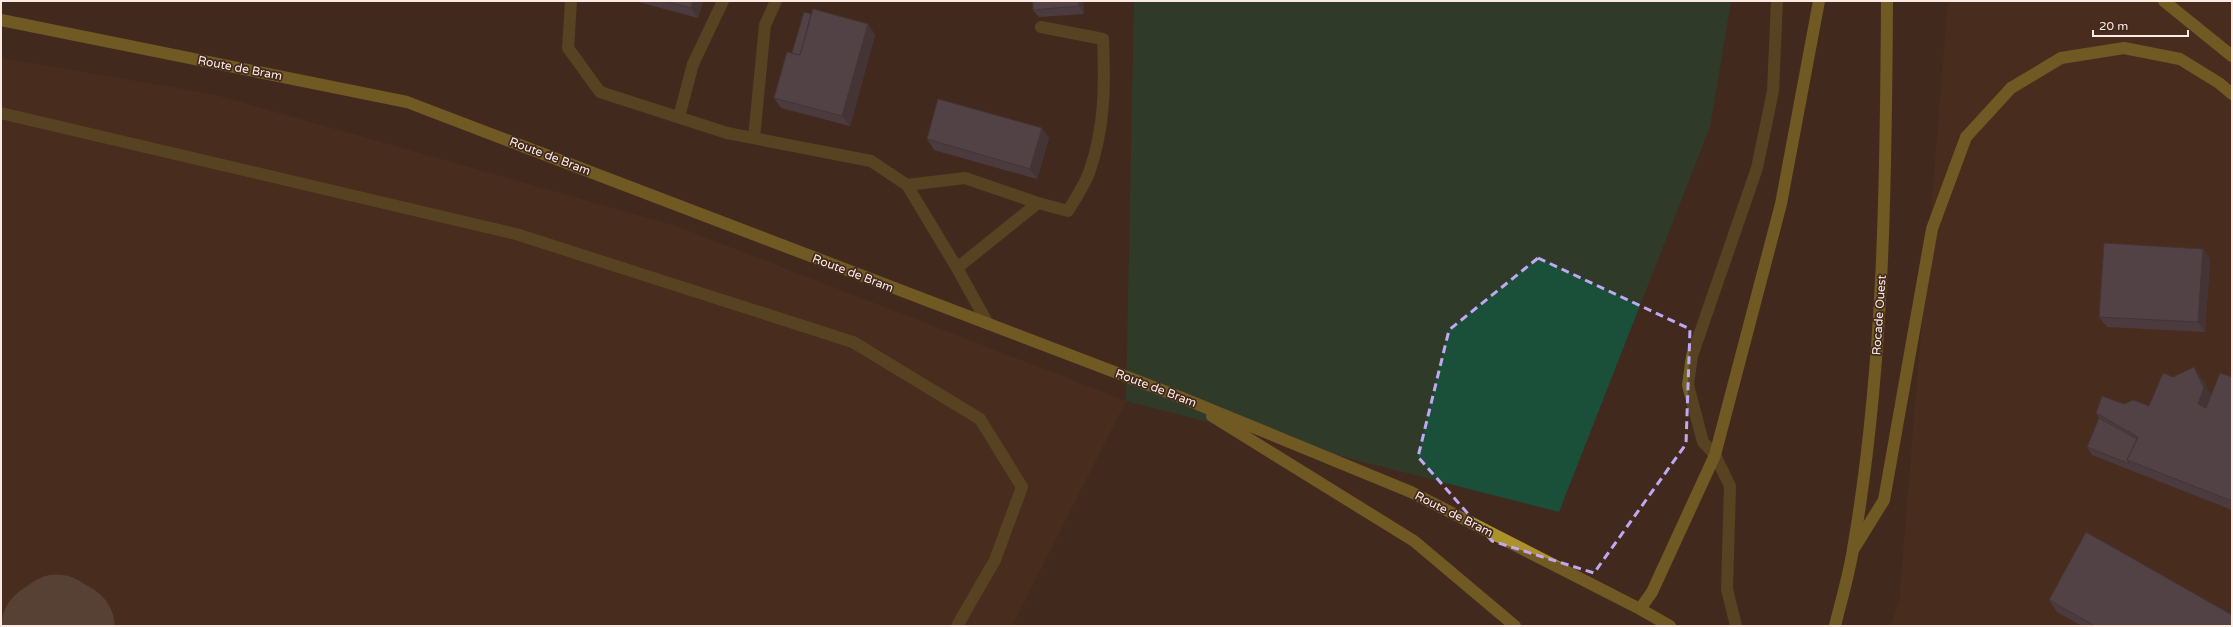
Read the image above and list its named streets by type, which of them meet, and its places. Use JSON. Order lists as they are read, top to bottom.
{
  "streets": {
    "main road": ["Route de Bram", "Rocade Ouest"]
  },
  "scale_bar": "20 m"
}
